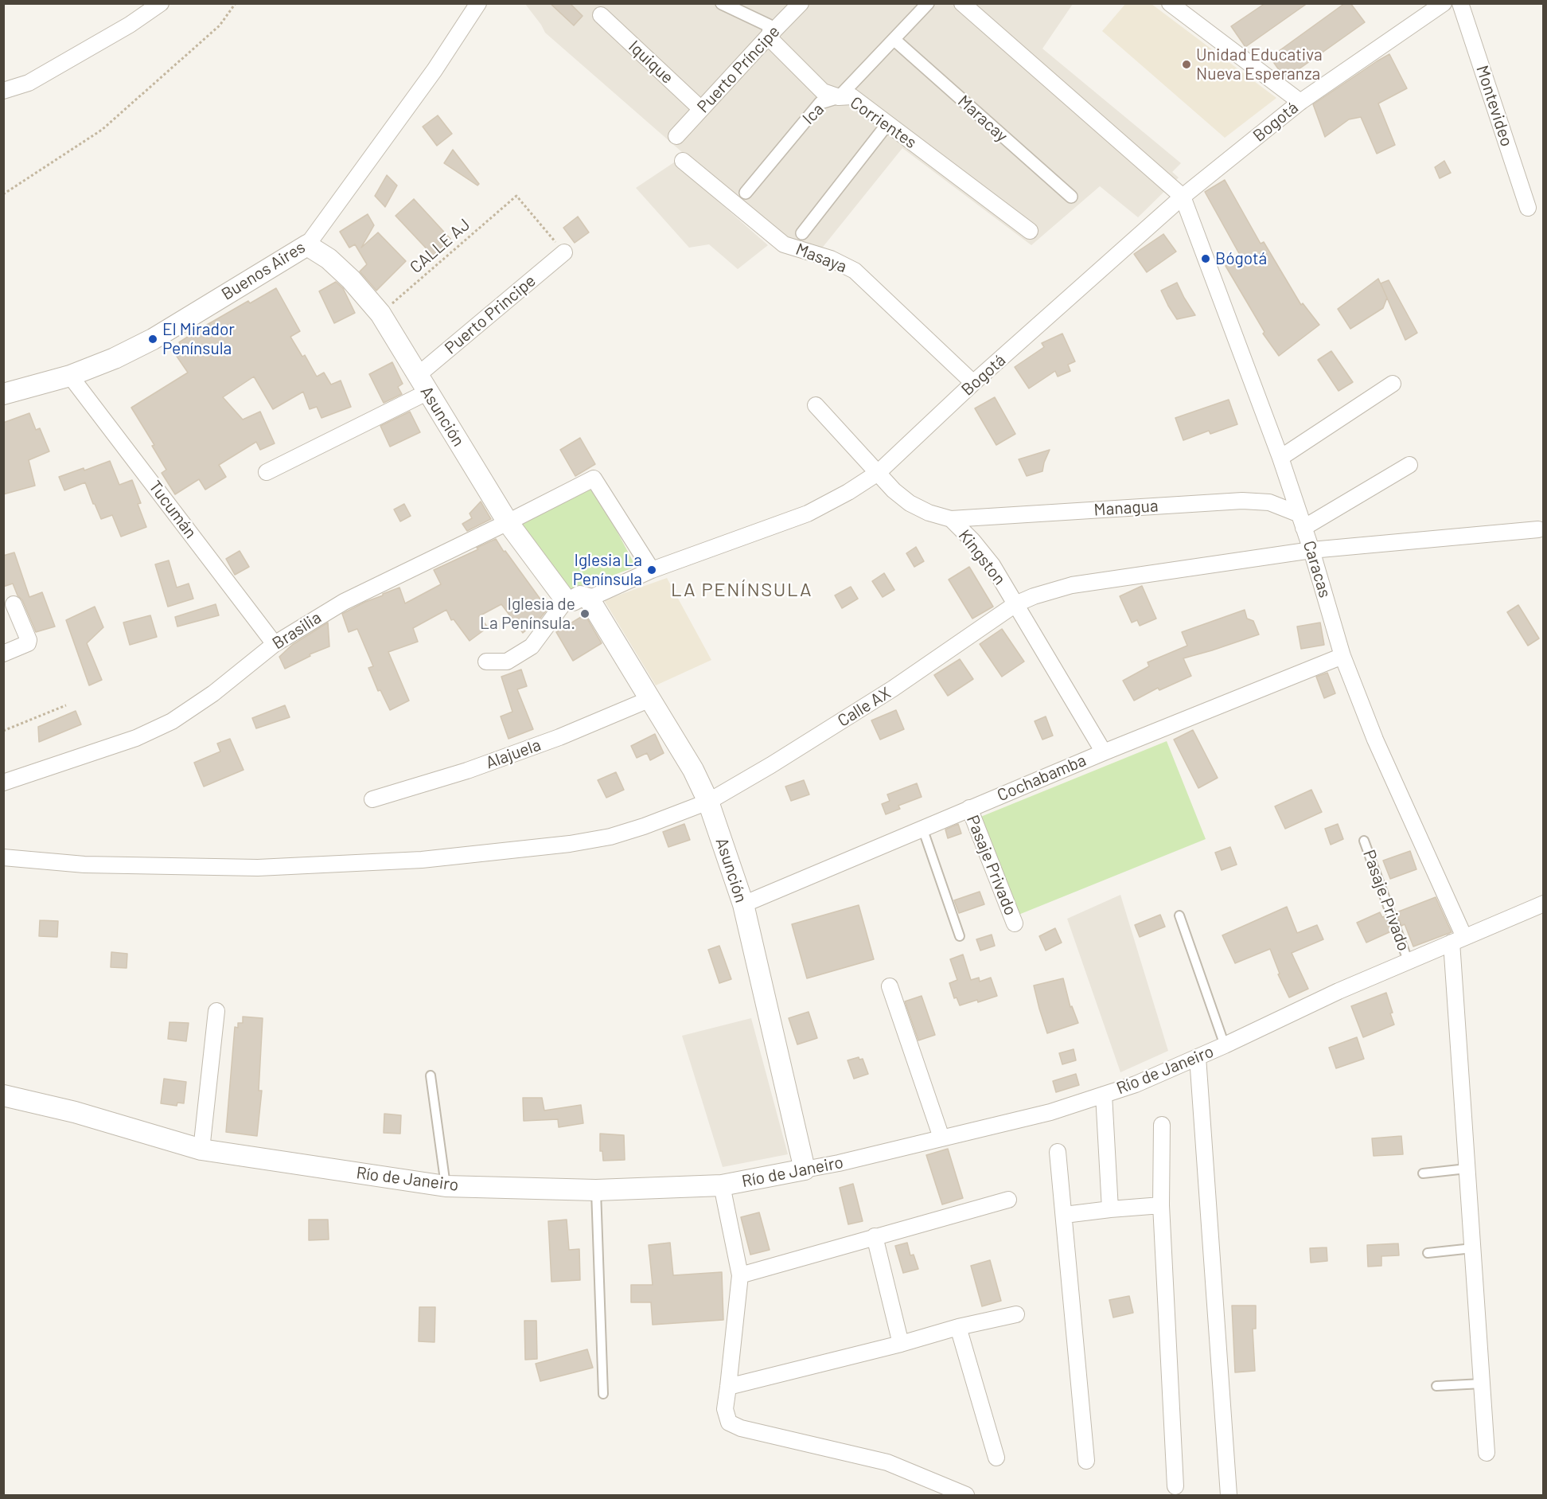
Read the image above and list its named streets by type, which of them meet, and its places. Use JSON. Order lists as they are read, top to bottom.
{
  "streets": {
    "street": [
      "Iquique",
      "Puerto Príncipe",
      "Montevideo",
      "Ica",
      "Maracay",
      "Bogotá",
      "Corrientes",
      "Masaya",
      "Buenos Aires",
      "Puerto Principe",
      "Asunción",
      "Managua",
      "Tucumán",
      "Kingston",
      "Caracas",
      "Brasilia",
      "Calle AX",
      "Alajuela",
      "Cochabamba",
      "Pasaje Privado",
      "Río de Janeiro"
    ],
    "path": ["CALLE AJ"]
  },
  "crossings": [
    ["Iquique", "Puerto Príncipe"],
    ["Puerto Príncipe", "Corrientes"],
    ["Ica", "Maracay"],
    ["Ica", "Corrientes"],
    ["Bogotá", "Masaya"],
    ["Bogotá", "Asunción"],
    ["Bogotá", "Kingston"],
    ["Bogotá", "Caracas"],
    ["Bogotá", "Brasilia"],
    ["CALLE AJ", "Puerto Principe"],
    ["CALLE AJ", "Asunción"],
    ["Buenos Aires", "Asunción"],
    ["Buenos Aires", "Tucumán"],
    ["Puerto Principe", "Asunción"],
    ["Asunción", "Brasilia"],
    ["Asunción", "Calle AX"],
    ["Asunción", "Alajuela"],
    ["Asunción", "Cochabamba"],
    ["Asunción", "Río de Janeiro"],
    ["Managua", "Kingston"],
    ["Managua", "Caracas"],
    ["Tucumán", "Brasilia"],
    ["Kingston", "Calle AX"],
    ["Kingston", "Cochabamba"],
    ["Caracas", "Calle AX"],
    ["Caracas", "Cochabamba"],
    ["Caracas", "Río de Janeiro"],
    ["Cochabamba", "Pasaje Privado"],
    ["Pasaje Privado", "Río de Janeiro"]
  ],
  "districts": ["LA PENÍNSULA"],
  "places": [
    "Unidad Educativa Nueva Esperanza",
    "Bógotá",
    "El Mirador Península",
    "Iglesia La Península",
    "Iglesia de La Península."
  ]
}
